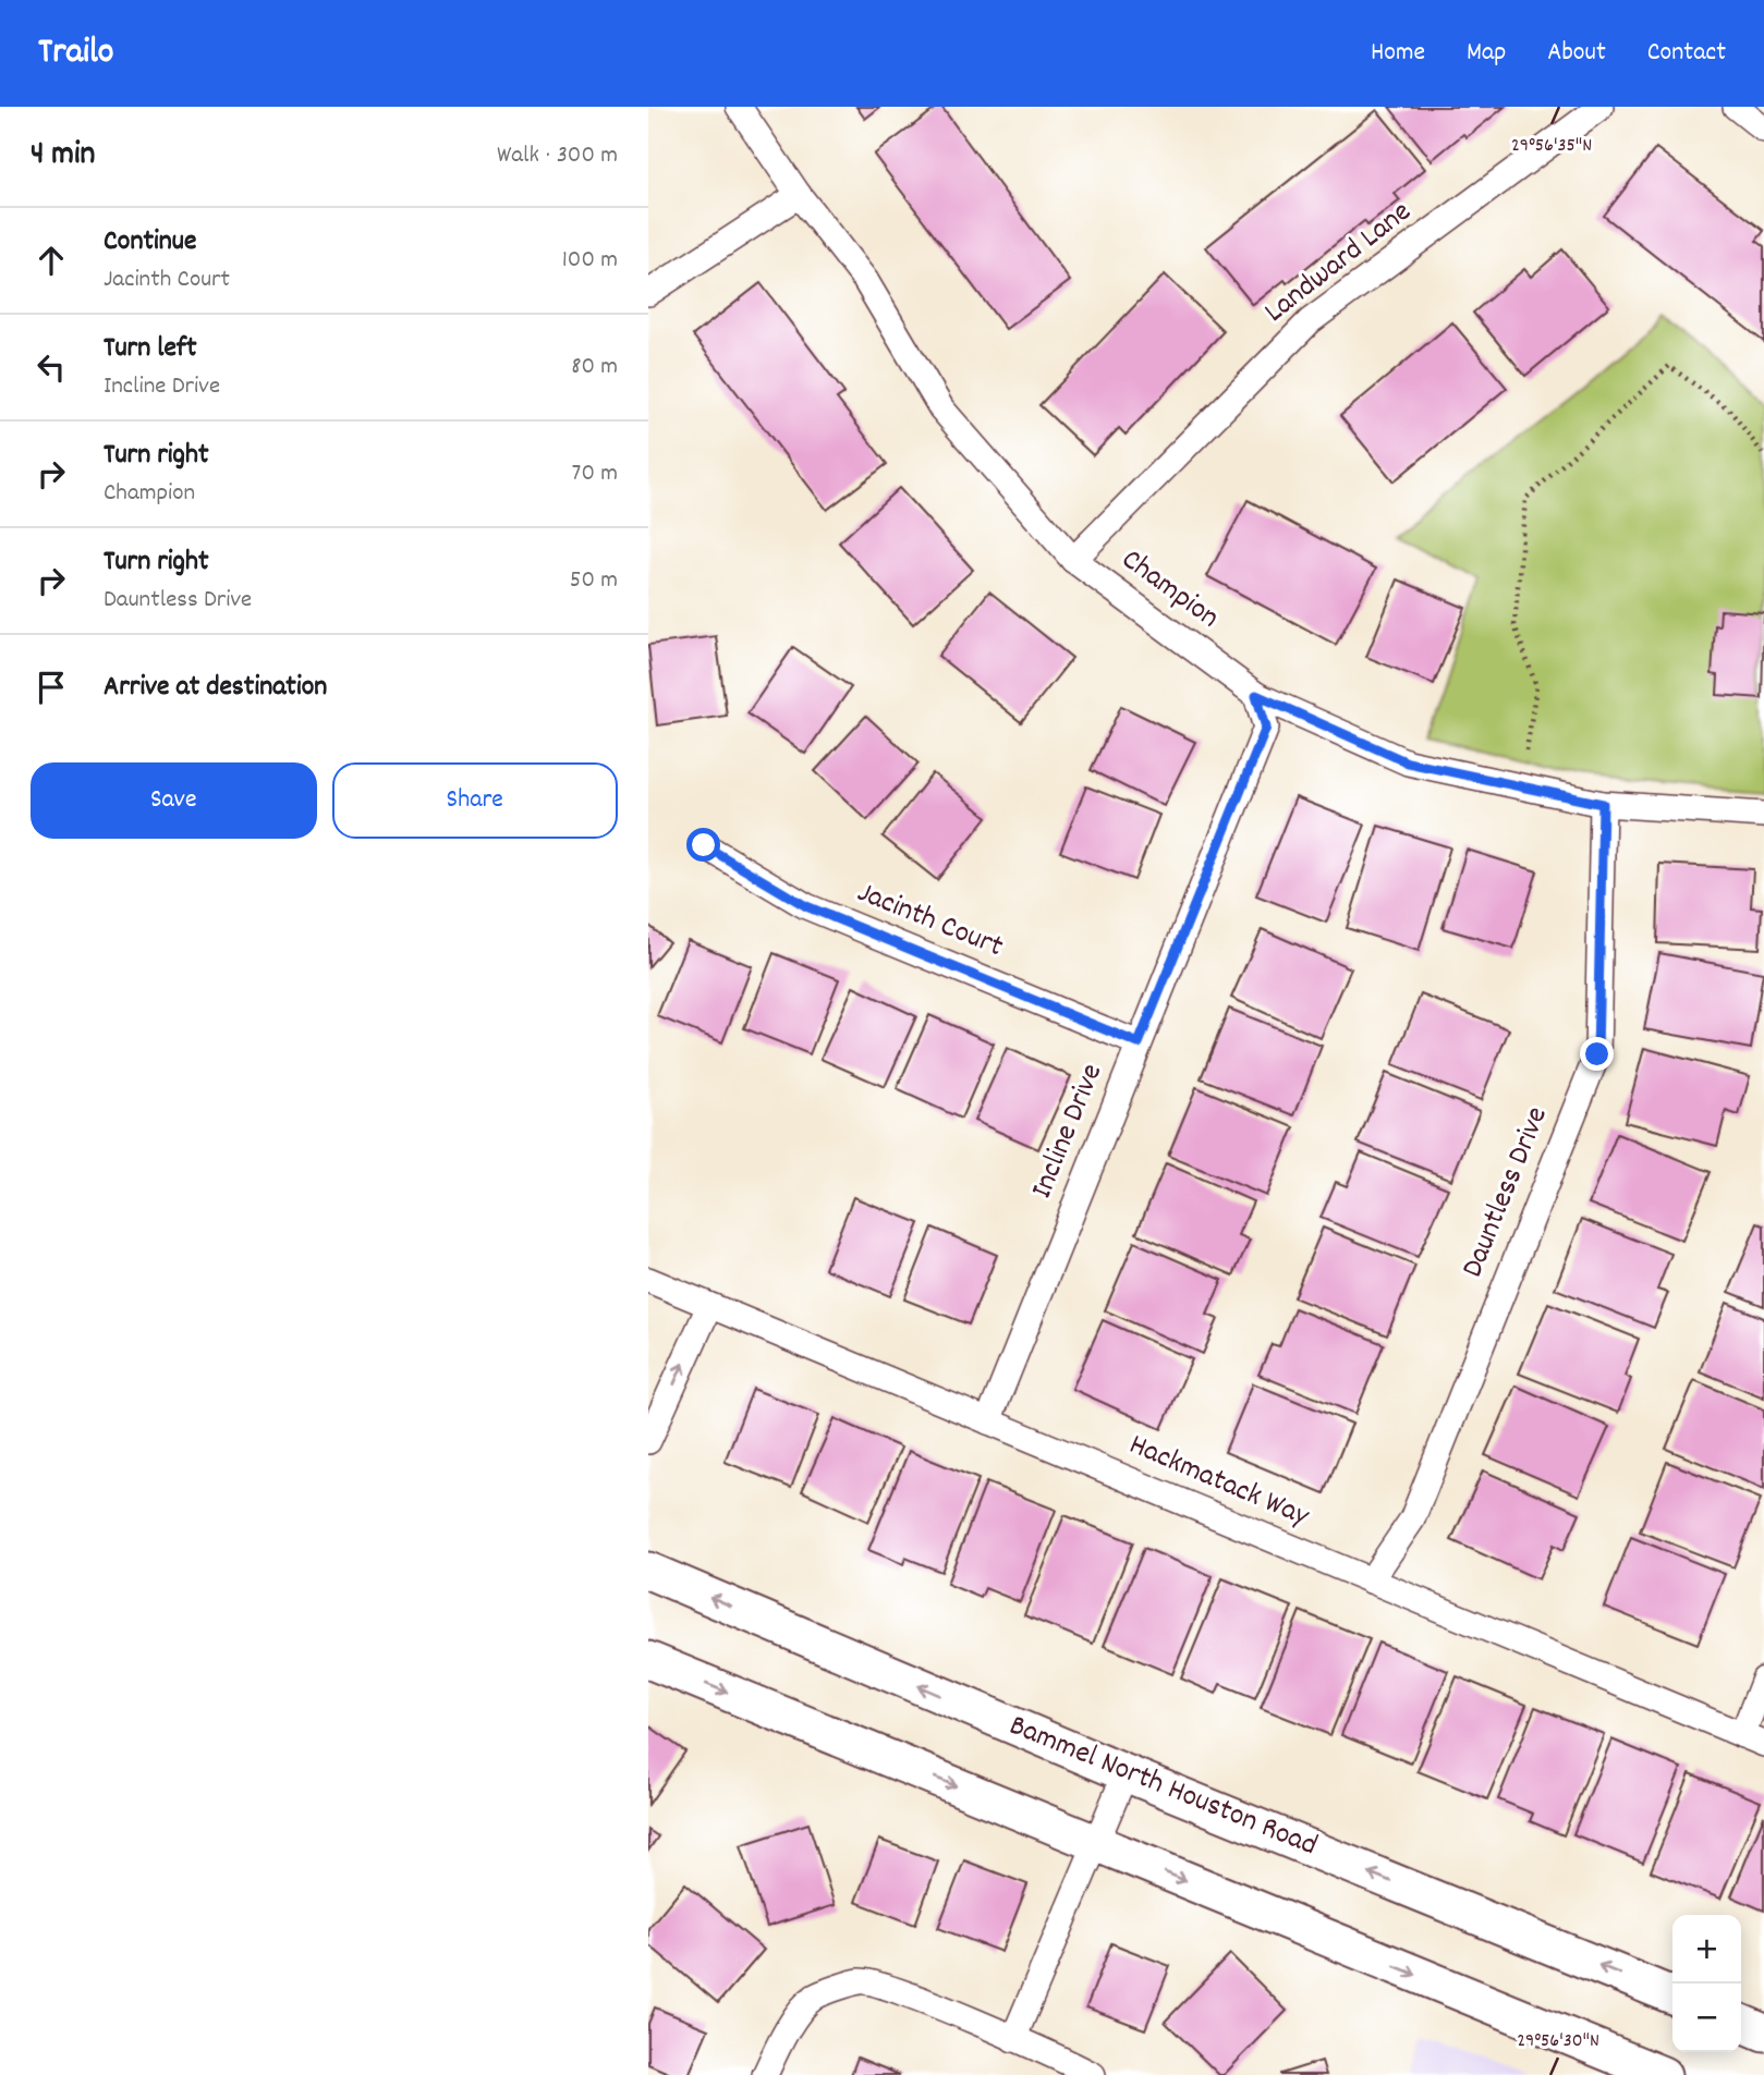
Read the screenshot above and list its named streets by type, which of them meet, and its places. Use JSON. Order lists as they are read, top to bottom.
{
  "streets": {
    "main road": ["Bammel North Houston Road"],
    "street": [
      "Landward Lane",
      "Champion",
      "Jacinth Court",
      "Incline Drive",
      "Dauntless Drive",
      "Hackmatack Way"
    ]
  },
  "crossings": [
    ["Landward Lane", "Champion"],
    ["Champion", "Incline Drive"],
    ["Champion", "Dauntless Drive"],
    ["Jacinth Court", "Incline Drive"],
    ["Incline Drive", "Hackmatack Way"],
    ["Dauntless Drive", "Hackmatack Way"]
  ],
  "page": {
    "header": "Trailo",
    "nav": [
      "Home",
      "Map",
      "About",
      "Contact"
    ],
    "heading": ["4 min", "Walk · 300 m"],
    "list": [
      ["Continue", "Jacinth Court", "100 m"],
      ["Turn left", "Incline Drive", "80 m"],
      ["Turn right", "Champion", "70 m"],
      ["Turn right", "Dauntless Drive", "50 m"],
      "Arrive at destination"
    ],
    "buttons": ["Save", "Share"],
    "map_buttons": ["+", "−"]
  },
  "coordinates": ["29°56'35\"N", "29°56'30\"N"]
}
